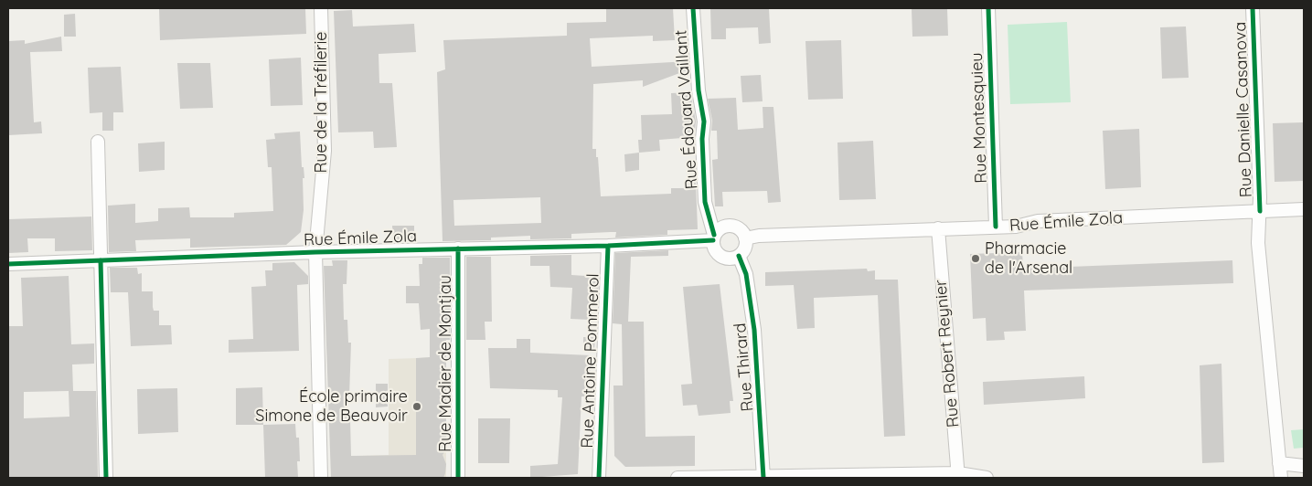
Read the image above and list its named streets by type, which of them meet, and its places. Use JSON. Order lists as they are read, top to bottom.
{
  "streets": {
    "street": [
      "Rue de la Tréfilerie",
      "Rue Édouard Vaillant",
      "Rue Danielle Casanova",
      "Rue Montesquieu",
      "Rue Émile Zola",
      "Rue Robert Reynier",
      "Rue Antoine Pommerol",
      "Rue Madier de Montjau",
      "Rue Thirard"
    ]
  },
  "crossings": [
    ["Rue de la Tréfilerie", "Rue Émile Zola"],
    ["Rue Édouard Vaillant", "Rue Émile Zola"],
    ["Rue Édouard Vaillant", "Rue Thirard"],
    ["Rue Danielle Casanova", "Rue Émile Zola"],
    ["Rue Montesquieu", "Rue Émile Zola"],
    ["Rue Émile Zola", "Rue Robert Reynier"],
    ["Rue Émile Zola", "Rue Antoine Pommerol"],
    ["Rue Émile Zola", "Rue Madier de Montjau"],
    ["Rue Émile Zola", "Rue Thirard"]
  ],
  "places": ["Pharmacie de l'Arsenal", "École primaire Simone de Beauvoir"]
}
